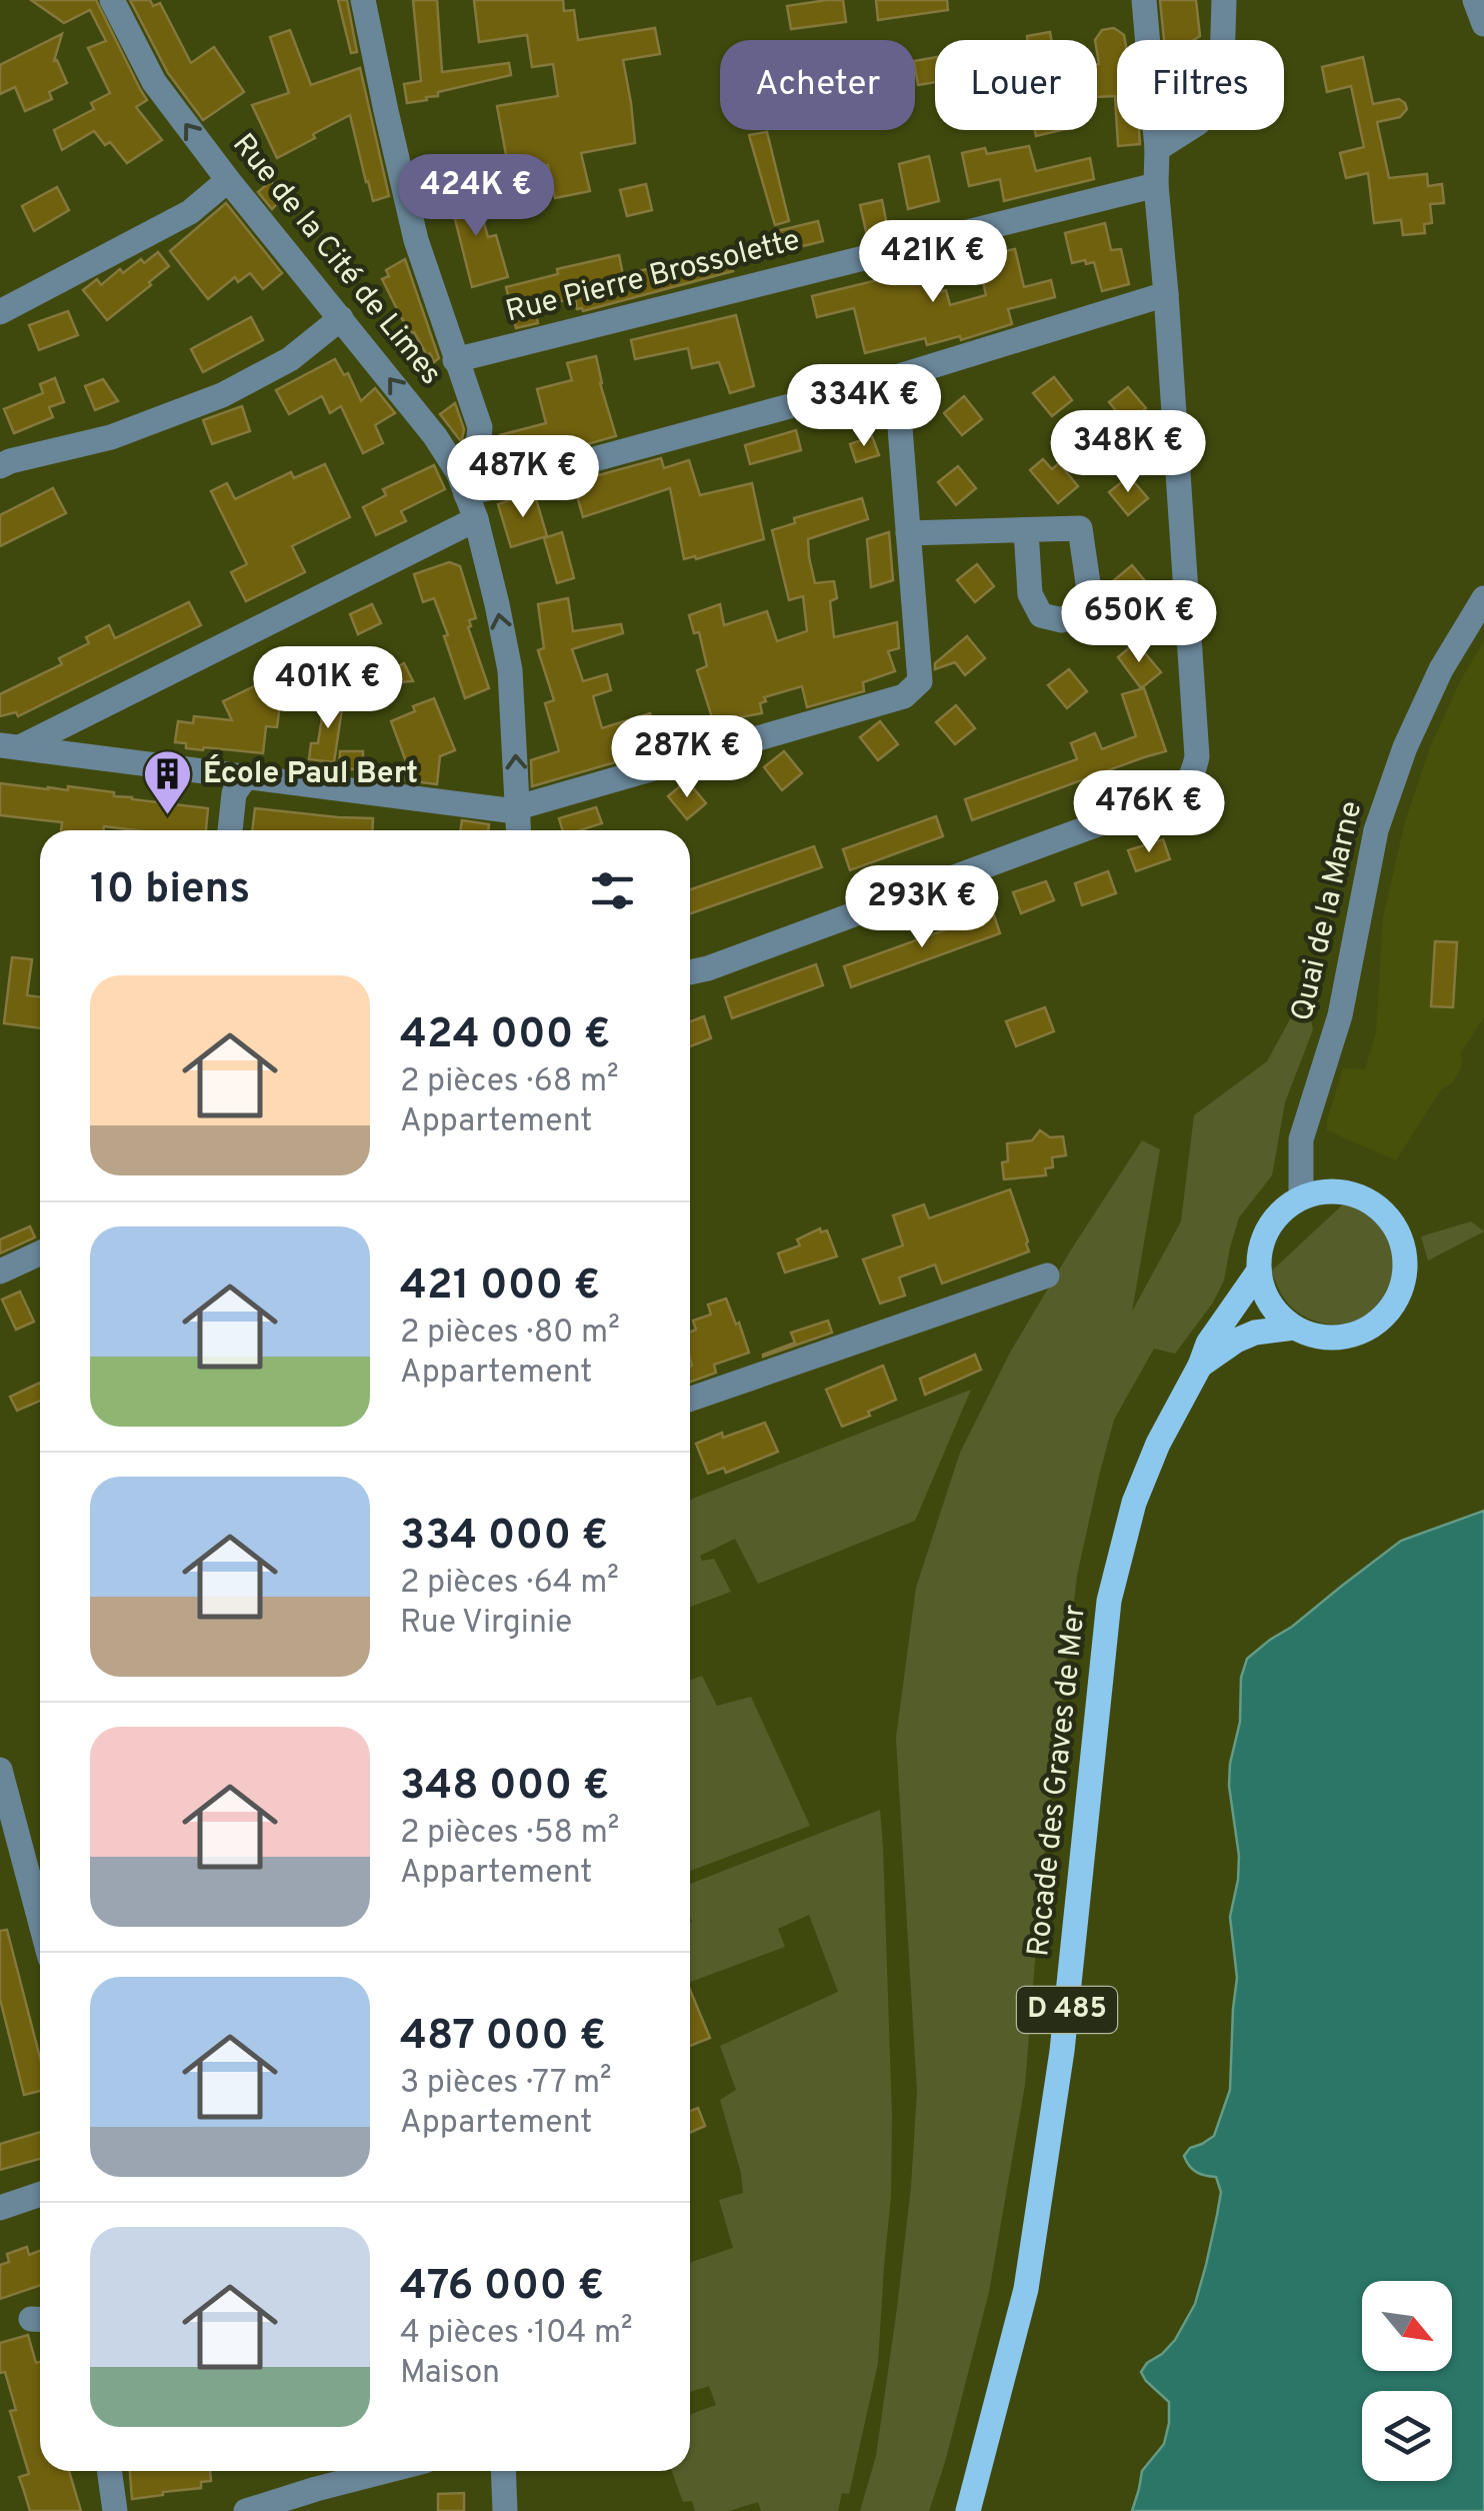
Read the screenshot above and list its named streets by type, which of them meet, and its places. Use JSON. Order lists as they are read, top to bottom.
{
  "streets": {
    "main road": ["Rocade des Graves de Mer", "D 485"],
    "street": ["Rue de la Cité de Limes", "Rue Pierre Brossolette", "Quai de la Marne"]
  },
  "crossings": [
    ["Quai de la Marne", "Rocade des Graves de Mer"],
    ["Quai de la Marne", "D 485"],
    ["Rocade des Graves de Mer", "D 485"]
  ],
  "one_way": ["Rue de la Cité de Limes"],
  "places": {
    "building": ["École Paul Bert"]
  },
  "north": "bottom right",
  "page": {
    "chip": ["Acheter", "Louer", "Filtres"],
    "price": [
      "424K €",
      "421K €",
      "334K €",
      "348K €",
      "487K €",
      "650K €",
      "401K €",
      "287K €",
      "476K €",
      "293K €"
    ],
    "heading": "10 biens",
    "list": [
      {
        "name": "424 000 €",
        "note": "2 pièces · 68 m² · Appartement"
      },
      {
        "name": "421 000 €",
        "note": "2 pièces · 80 m² · Appartement"
      },
      {
        "name": "334 000 €",
        "note": "2 pièces · 64 m² · Rue Virginie"
      },
      {
        "name": "348 000 €",
        "note": "2 pièces · 58 m² · Appartement"
      },
      {
        "name": "487 000 €",
        "note": "3 pièces · 77 m² · Appartement"
      },
      {
        "name": "476 000 €",
        "note": "4 pièces · 104 m² · Maison"
      }
    ]
  }
}
